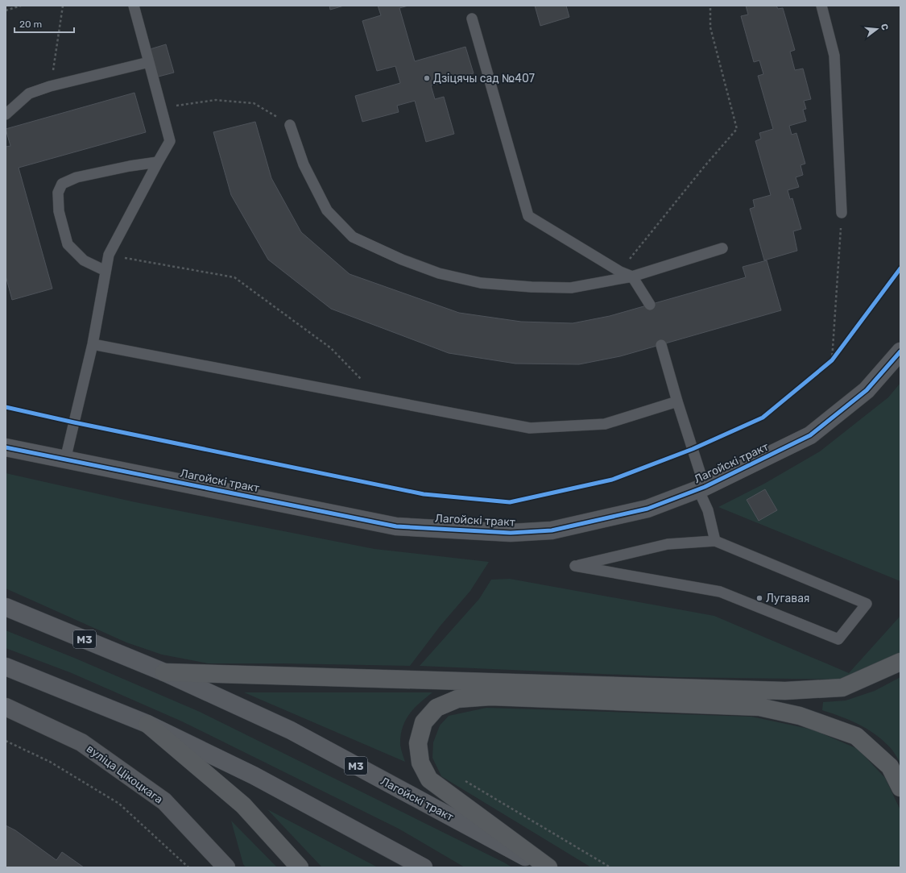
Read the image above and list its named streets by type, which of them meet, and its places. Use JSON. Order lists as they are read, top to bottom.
{
  "streets": {
    "main road": ["Лагойскі тракт", "М3"],
    "street": ["вуліца Цікоцкага"]
  },
  "places": ["Дзіцячы сад №407", "Лугавая"],
  "scale_bar": "20 m",
  "north": "right"
}
